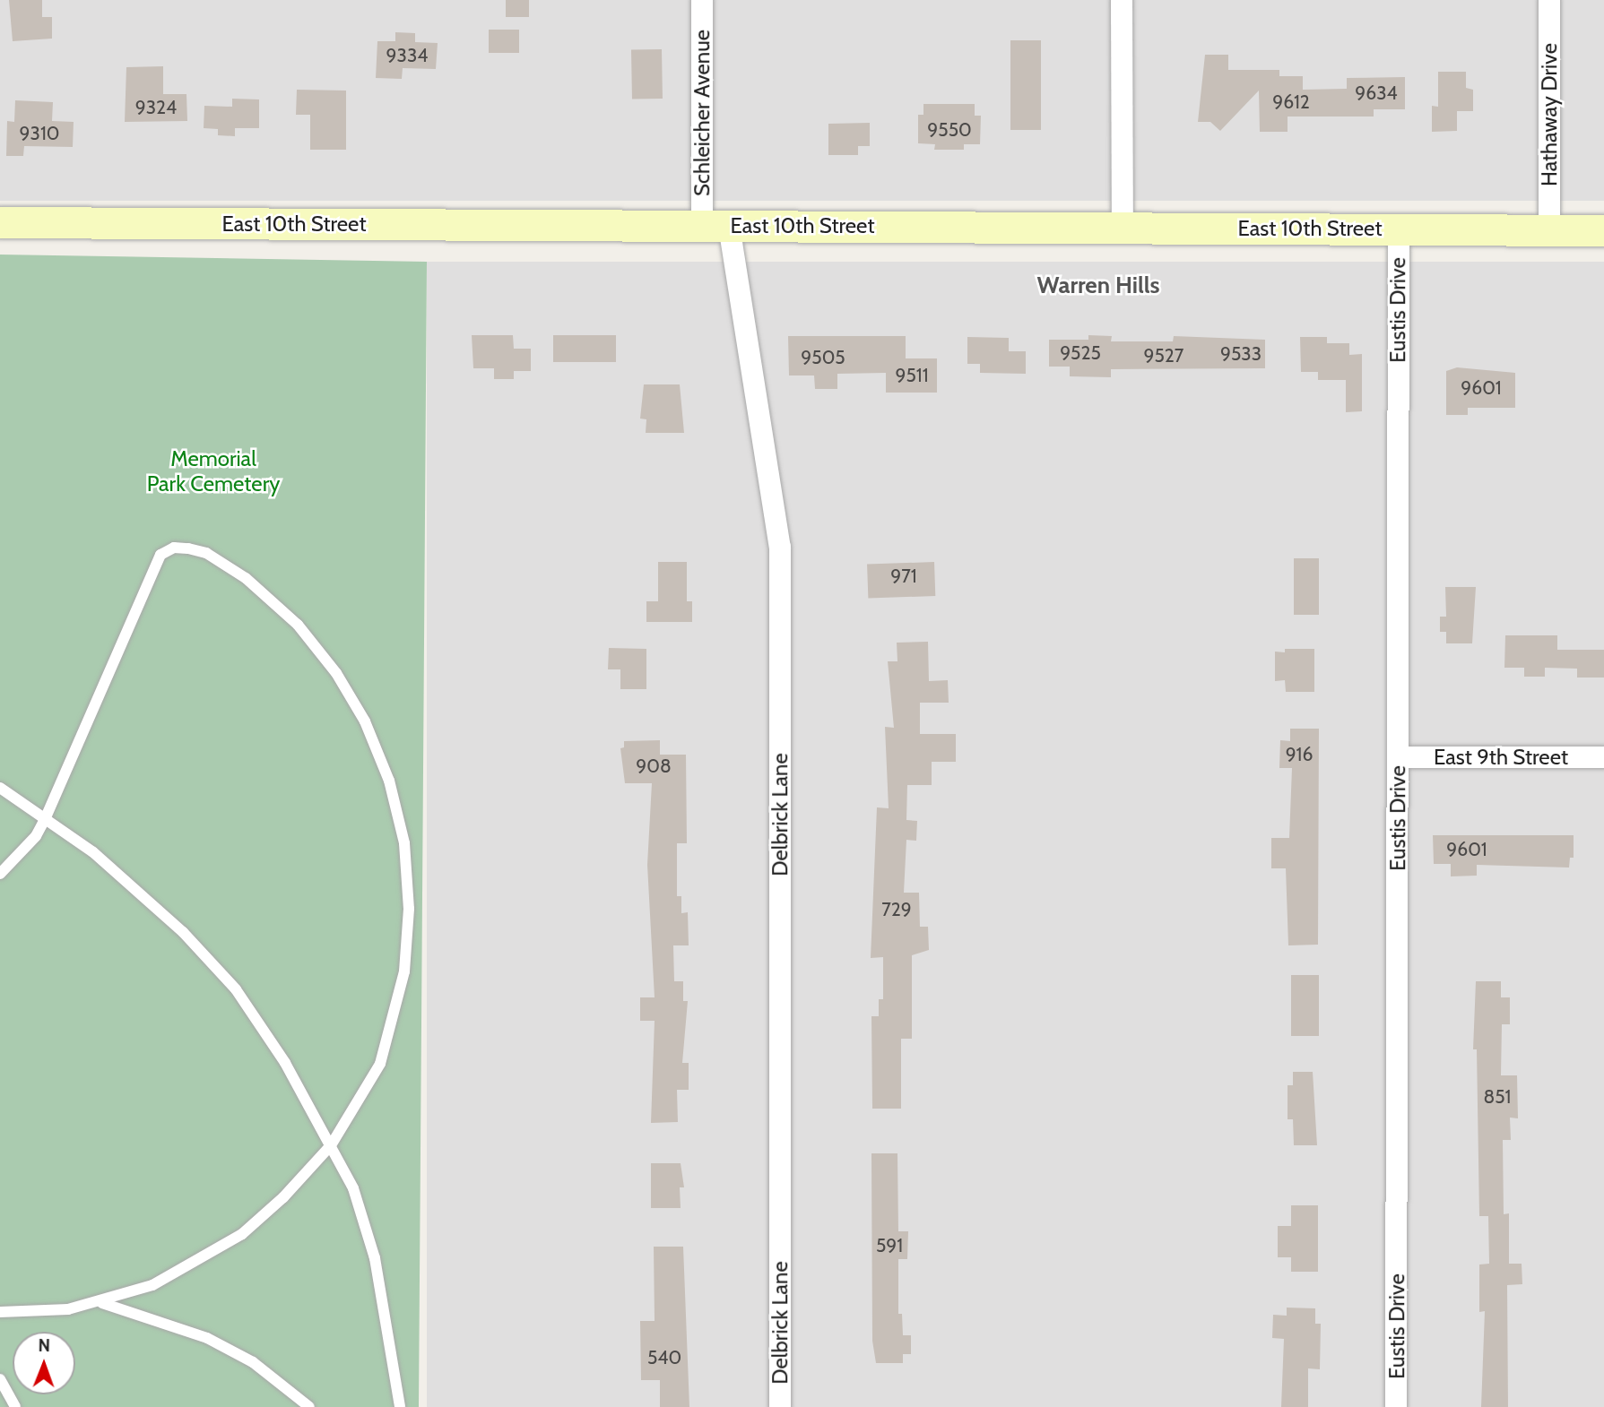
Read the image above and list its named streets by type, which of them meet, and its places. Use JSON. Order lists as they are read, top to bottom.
{
  "streets": {
    "main road": ["East 10th Street"],
    "street": [
      "Schleicher Avenue",
      "Hathaway Drive",
      "Eustis Drive",
      "East 9th Street",
      "Delbrick Lane"
    ]
  },
  "crossings": [
    ["Schleicher Avenue", "East 10th Street"],
    ["Schleicher Avenue", "Delbrick Lane"],
    ["Hathaway Drive", "East 10th Street"],
    ["East 10th Street", "Eustis Drive"],
    ["East 10th Street", "Delbrick Lane"],
    ["Eustis Drive", "East 9th Street"]
  ],
  "districts": ["Warren Hills"],
  "parks": ["Memorial Park Cemetery"],
  "house_numbers": [
    "9334",
    "9634",
    "9612",
    "9324",
    "9550",
    "9310",
    "9525",
    "9533",
    "9527",
    "9505",
    "9511",
    "9601",
    "971",
    "916",
    "908",
    "9601",
    "729",
    "851",
    "591",
    "540"
  ],
  "north": "top"
}
